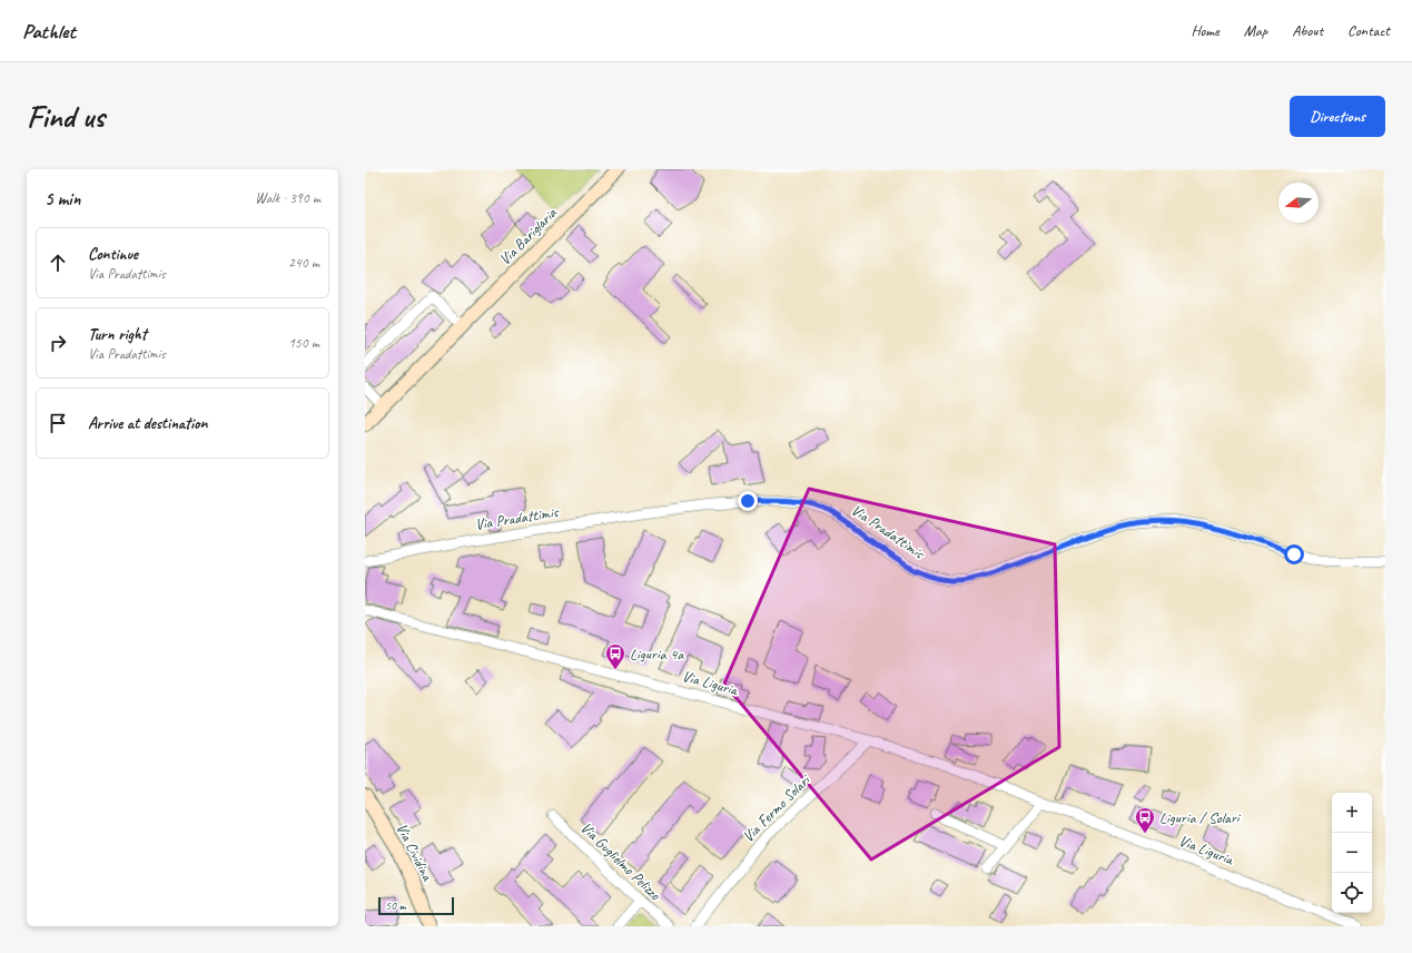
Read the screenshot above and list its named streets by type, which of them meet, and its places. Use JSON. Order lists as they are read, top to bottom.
{
  "streets": {
    "street": [
      "Via Bariglaria",
      "Via Pradattimis",
      "Via Liguria",
      "Via Fermo Solari",
      "Via Cividina",
      "Via Guglielmo Pelizzo"
    ]
  },
  "crossings": [
    ["Via Liguria", "Via Fermo Solari"]
  ],
  "places": {
    "bus stop": ["Liguria 4a", "Liguria / Solari"]
  },
  "scale_bar": "50 m",
  "north": "left",
  "page": {
    "header": "Pathlet",
    "nav": [
      "Home",
      "Map",
      "About",
      "Contact"
    ],
    "buttons": "Directions",
    "title": "Find us",
    "heading": ["5 min", "Walk · 390 m"],
    "list": [
      ["Continue", "Via Pradattimis", "240 m"],
      ["Turn right", "Via Pradattimis", "150 m"],
      "Arrive at destination"
    ],
    "map_buttons": ["+", "−"],
    "scale": "50 m"
  }
}
